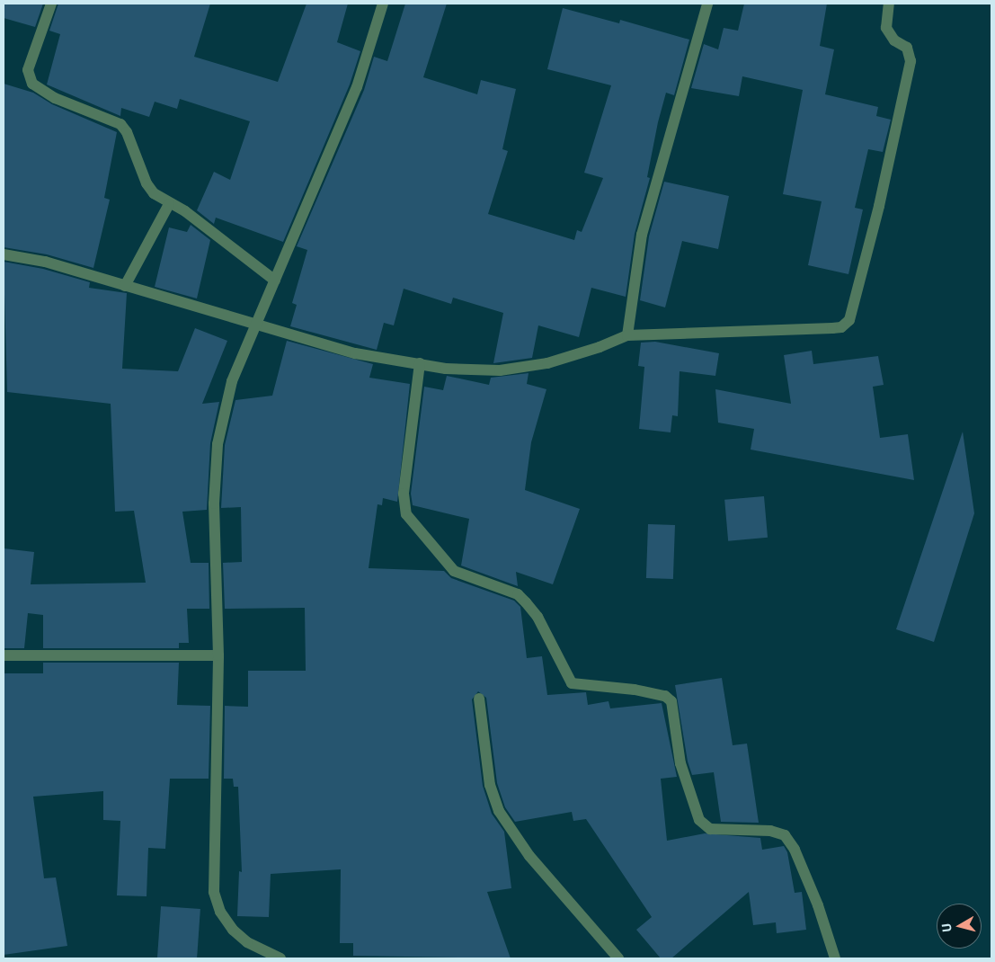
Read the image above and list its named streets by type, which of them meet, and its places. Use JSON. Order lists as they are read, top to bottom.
{
  "north": "left"
}
